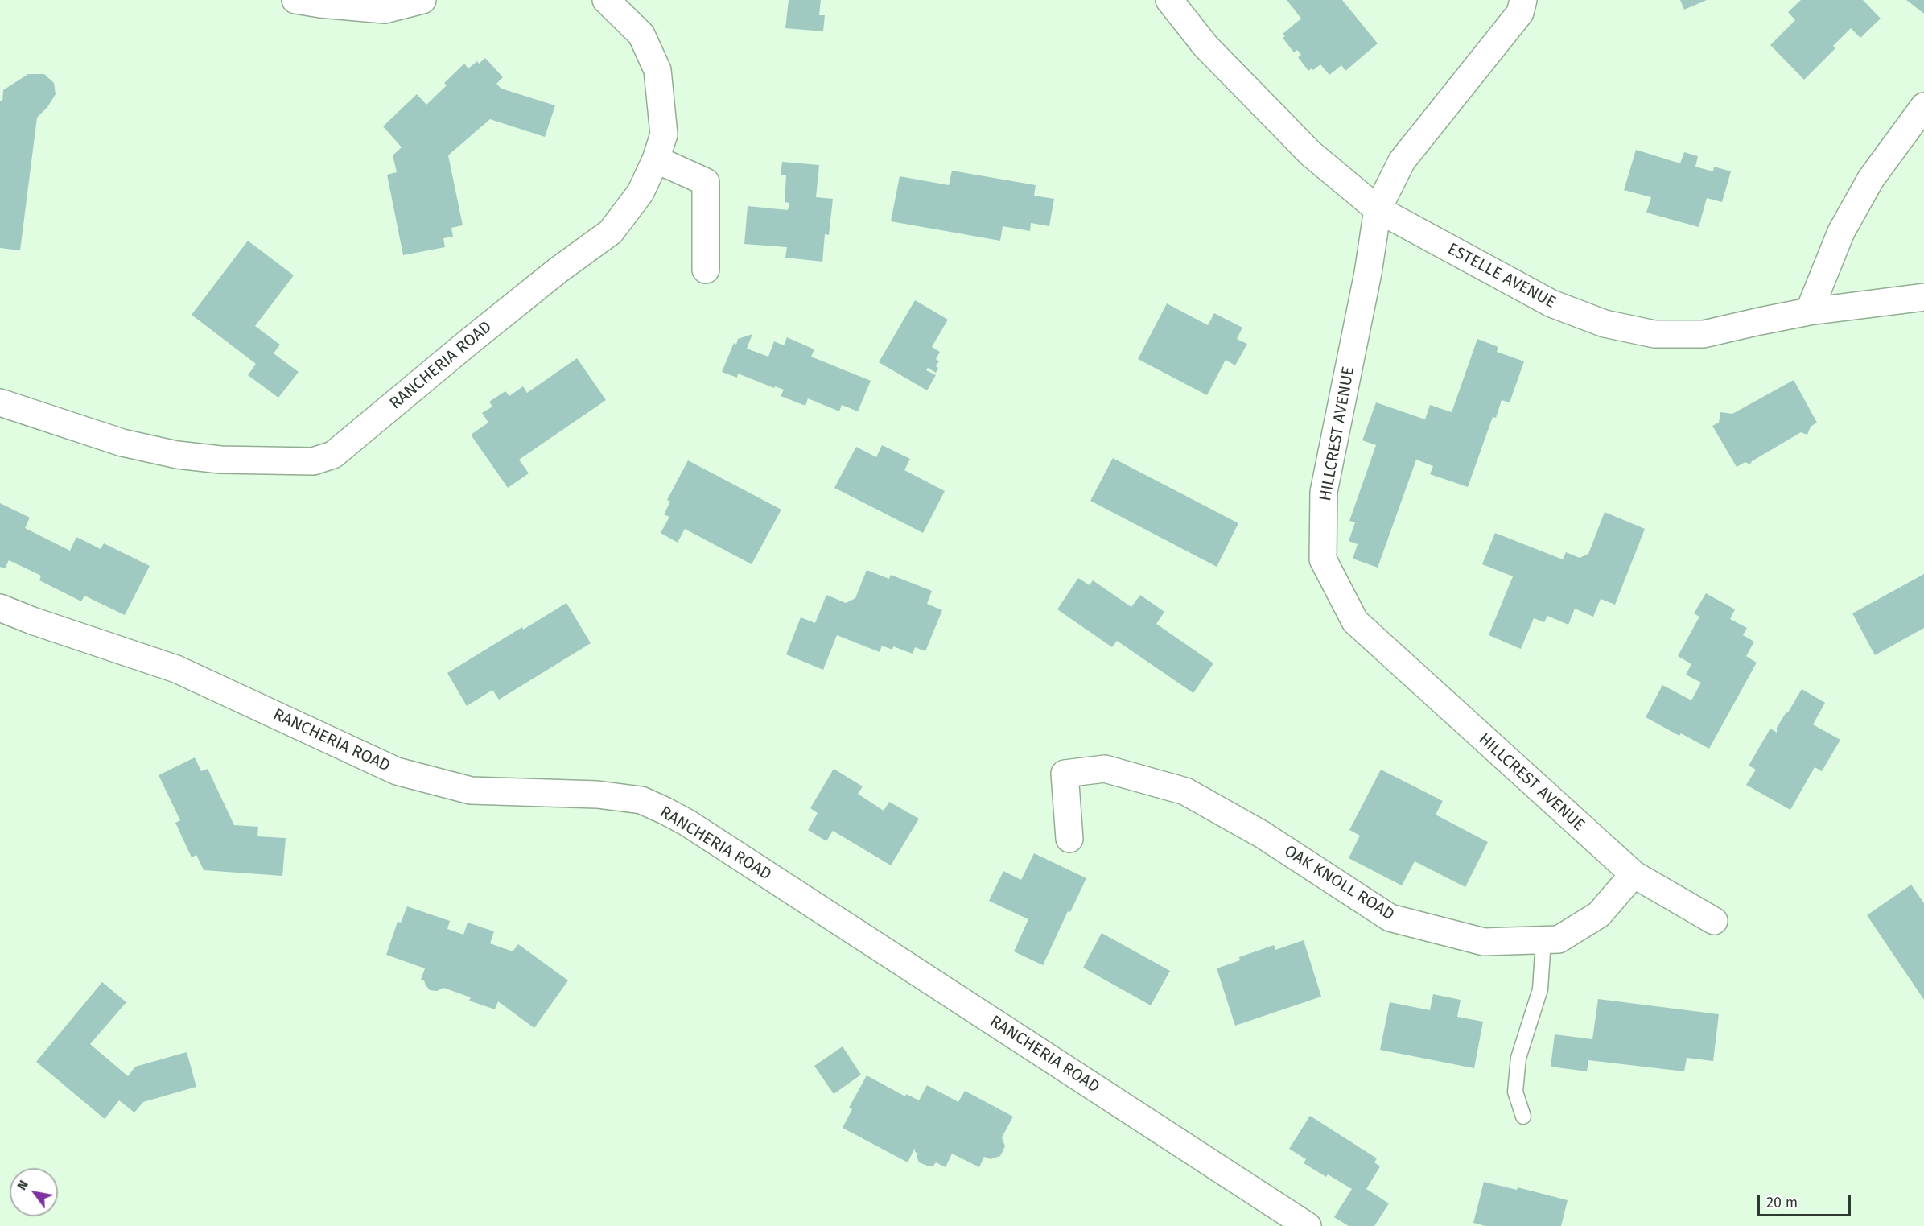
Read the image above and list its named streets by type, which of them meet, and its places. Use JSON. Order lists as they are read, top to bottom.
{
  "streets": {
    "street": [
      "ESTELLE AVENUE",
      "RANCHERIA ROAD",
      "HILLCREST AVENUE",
      "OAK KNOLL ROAD"
    ]
  },
  "crossings": [
    ["ESTELLE AVENUE", "HILLCREST AVENUE"],
    ["HILLCREST AVENUE", "OAK KNOLL ROAD"]
  ],
  "scale_bar": "20 m",
  "north": "top left"
}
